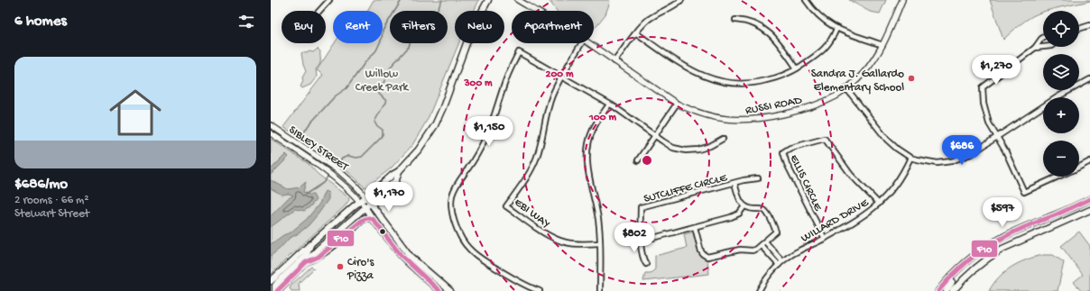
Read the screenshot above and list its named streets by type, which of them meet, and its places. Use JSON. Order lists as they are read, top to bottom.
{
  "streets": {
    "main road": ["SIBLEY STREET"],
    "street": [
      "RUSSI ROAD",
      "ELLIS CIRCLE",
      "SUTCLIFFE CIRCLE",
      "EBI WAY",
      "WILLARD DRIVE"
    ]
  },
  "crossings": [
    ["ELLIS CIRCLE", "WILLARD DRIVE"]
  ],
  "parks": ["Willow Creek Park"],
  "places": ["Sandra J. Gallardo Elementary School", "Ciro's Pizza"],
  "lines": ["transit line F10"],
  "page": {
    "heading": "6 homes",
    "map_buttons": ["+", "−"],
    "chip": [
      "Buy",
      "Rent",
      "Filters",
      "New",
      "Apartment"
    ],
    "list": [
      {
        "name": "$686/mo",
        "note": "2 rooms · 66 m² · Stewart Street"
      }
    ],
    "price": [
      "$1,270",
      "$1,150",
      "$686",
      "$1,170",
      "$597",
      "$802"
    ]
  },
  "rings": ["200 m", "300 m", "100 m"]
}
